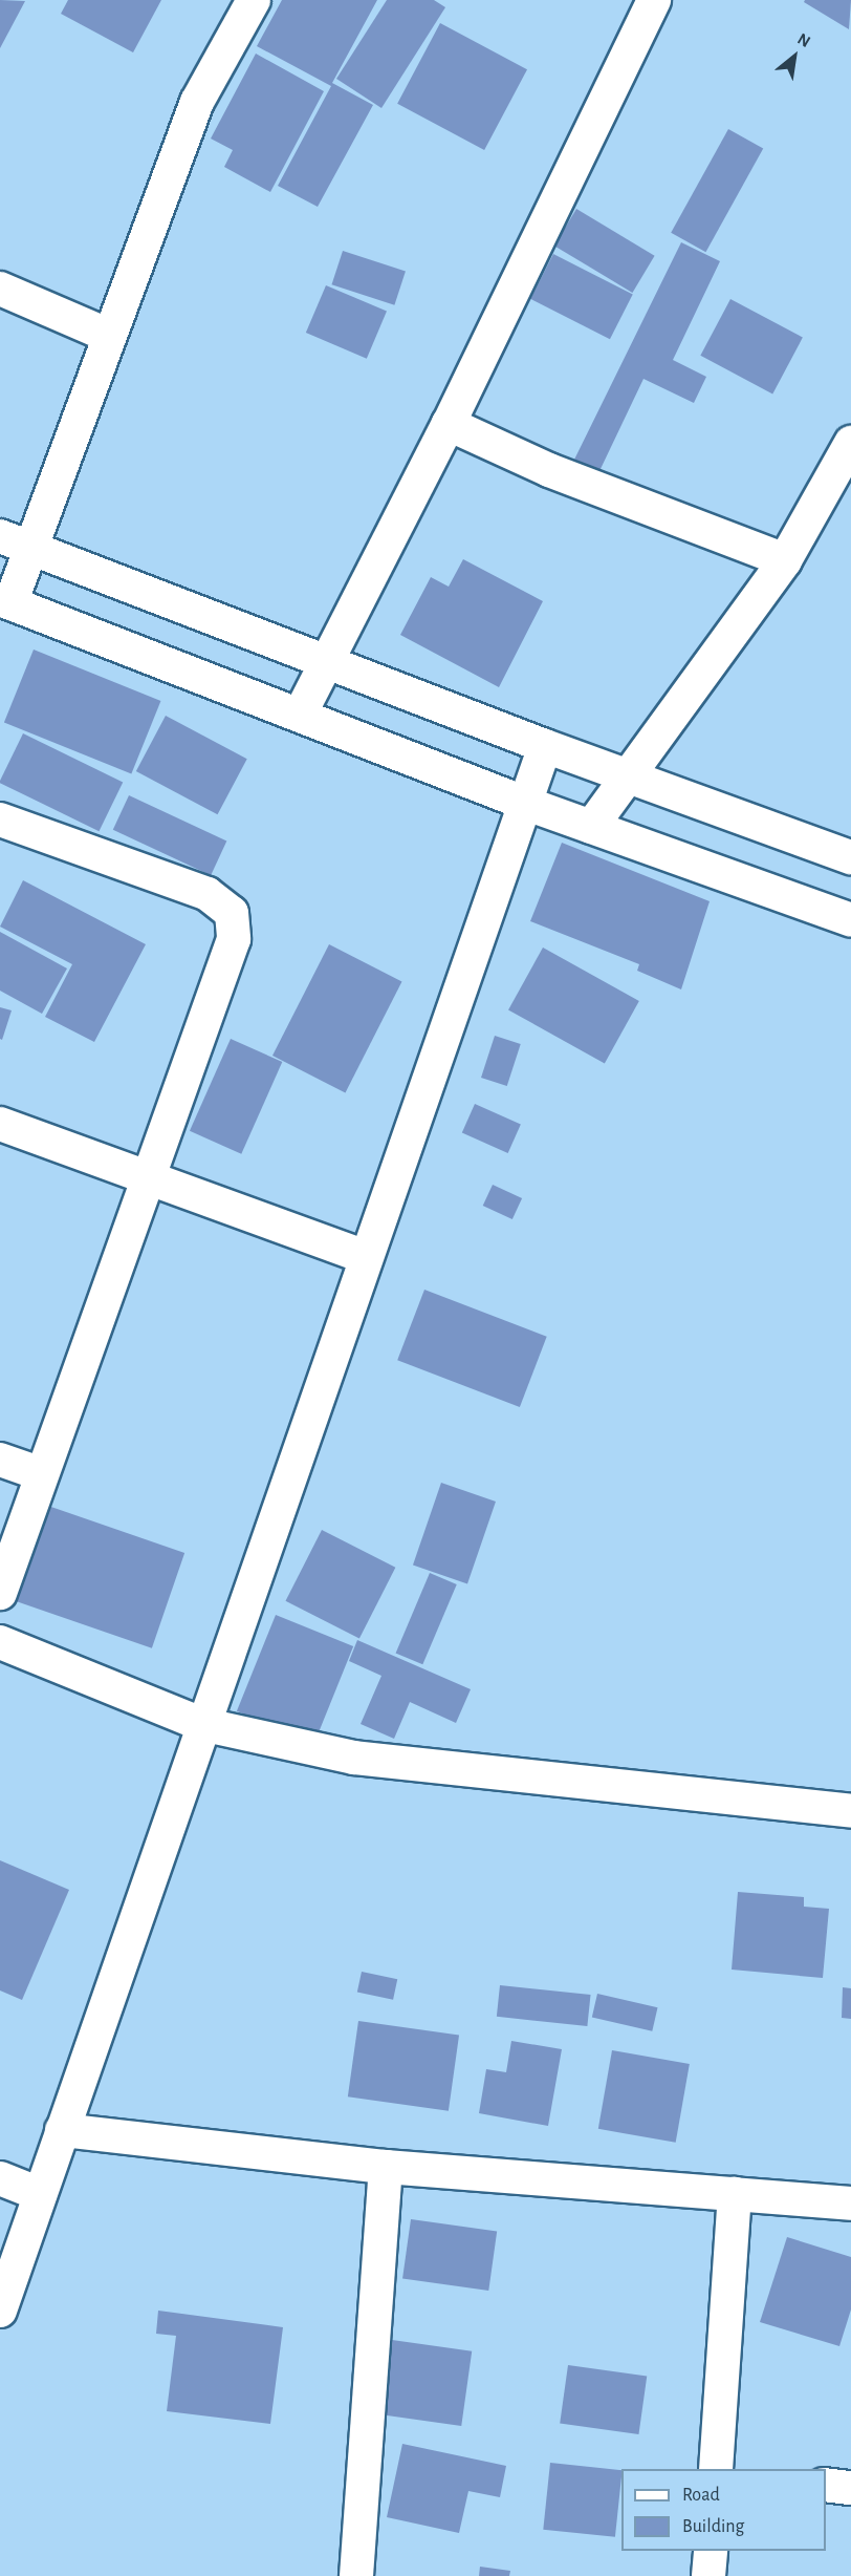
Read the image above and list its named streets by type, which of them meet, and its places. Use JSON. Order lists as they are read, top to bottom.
{
  "legend": ["Road", "Building"],
  "north": "top right"
}
